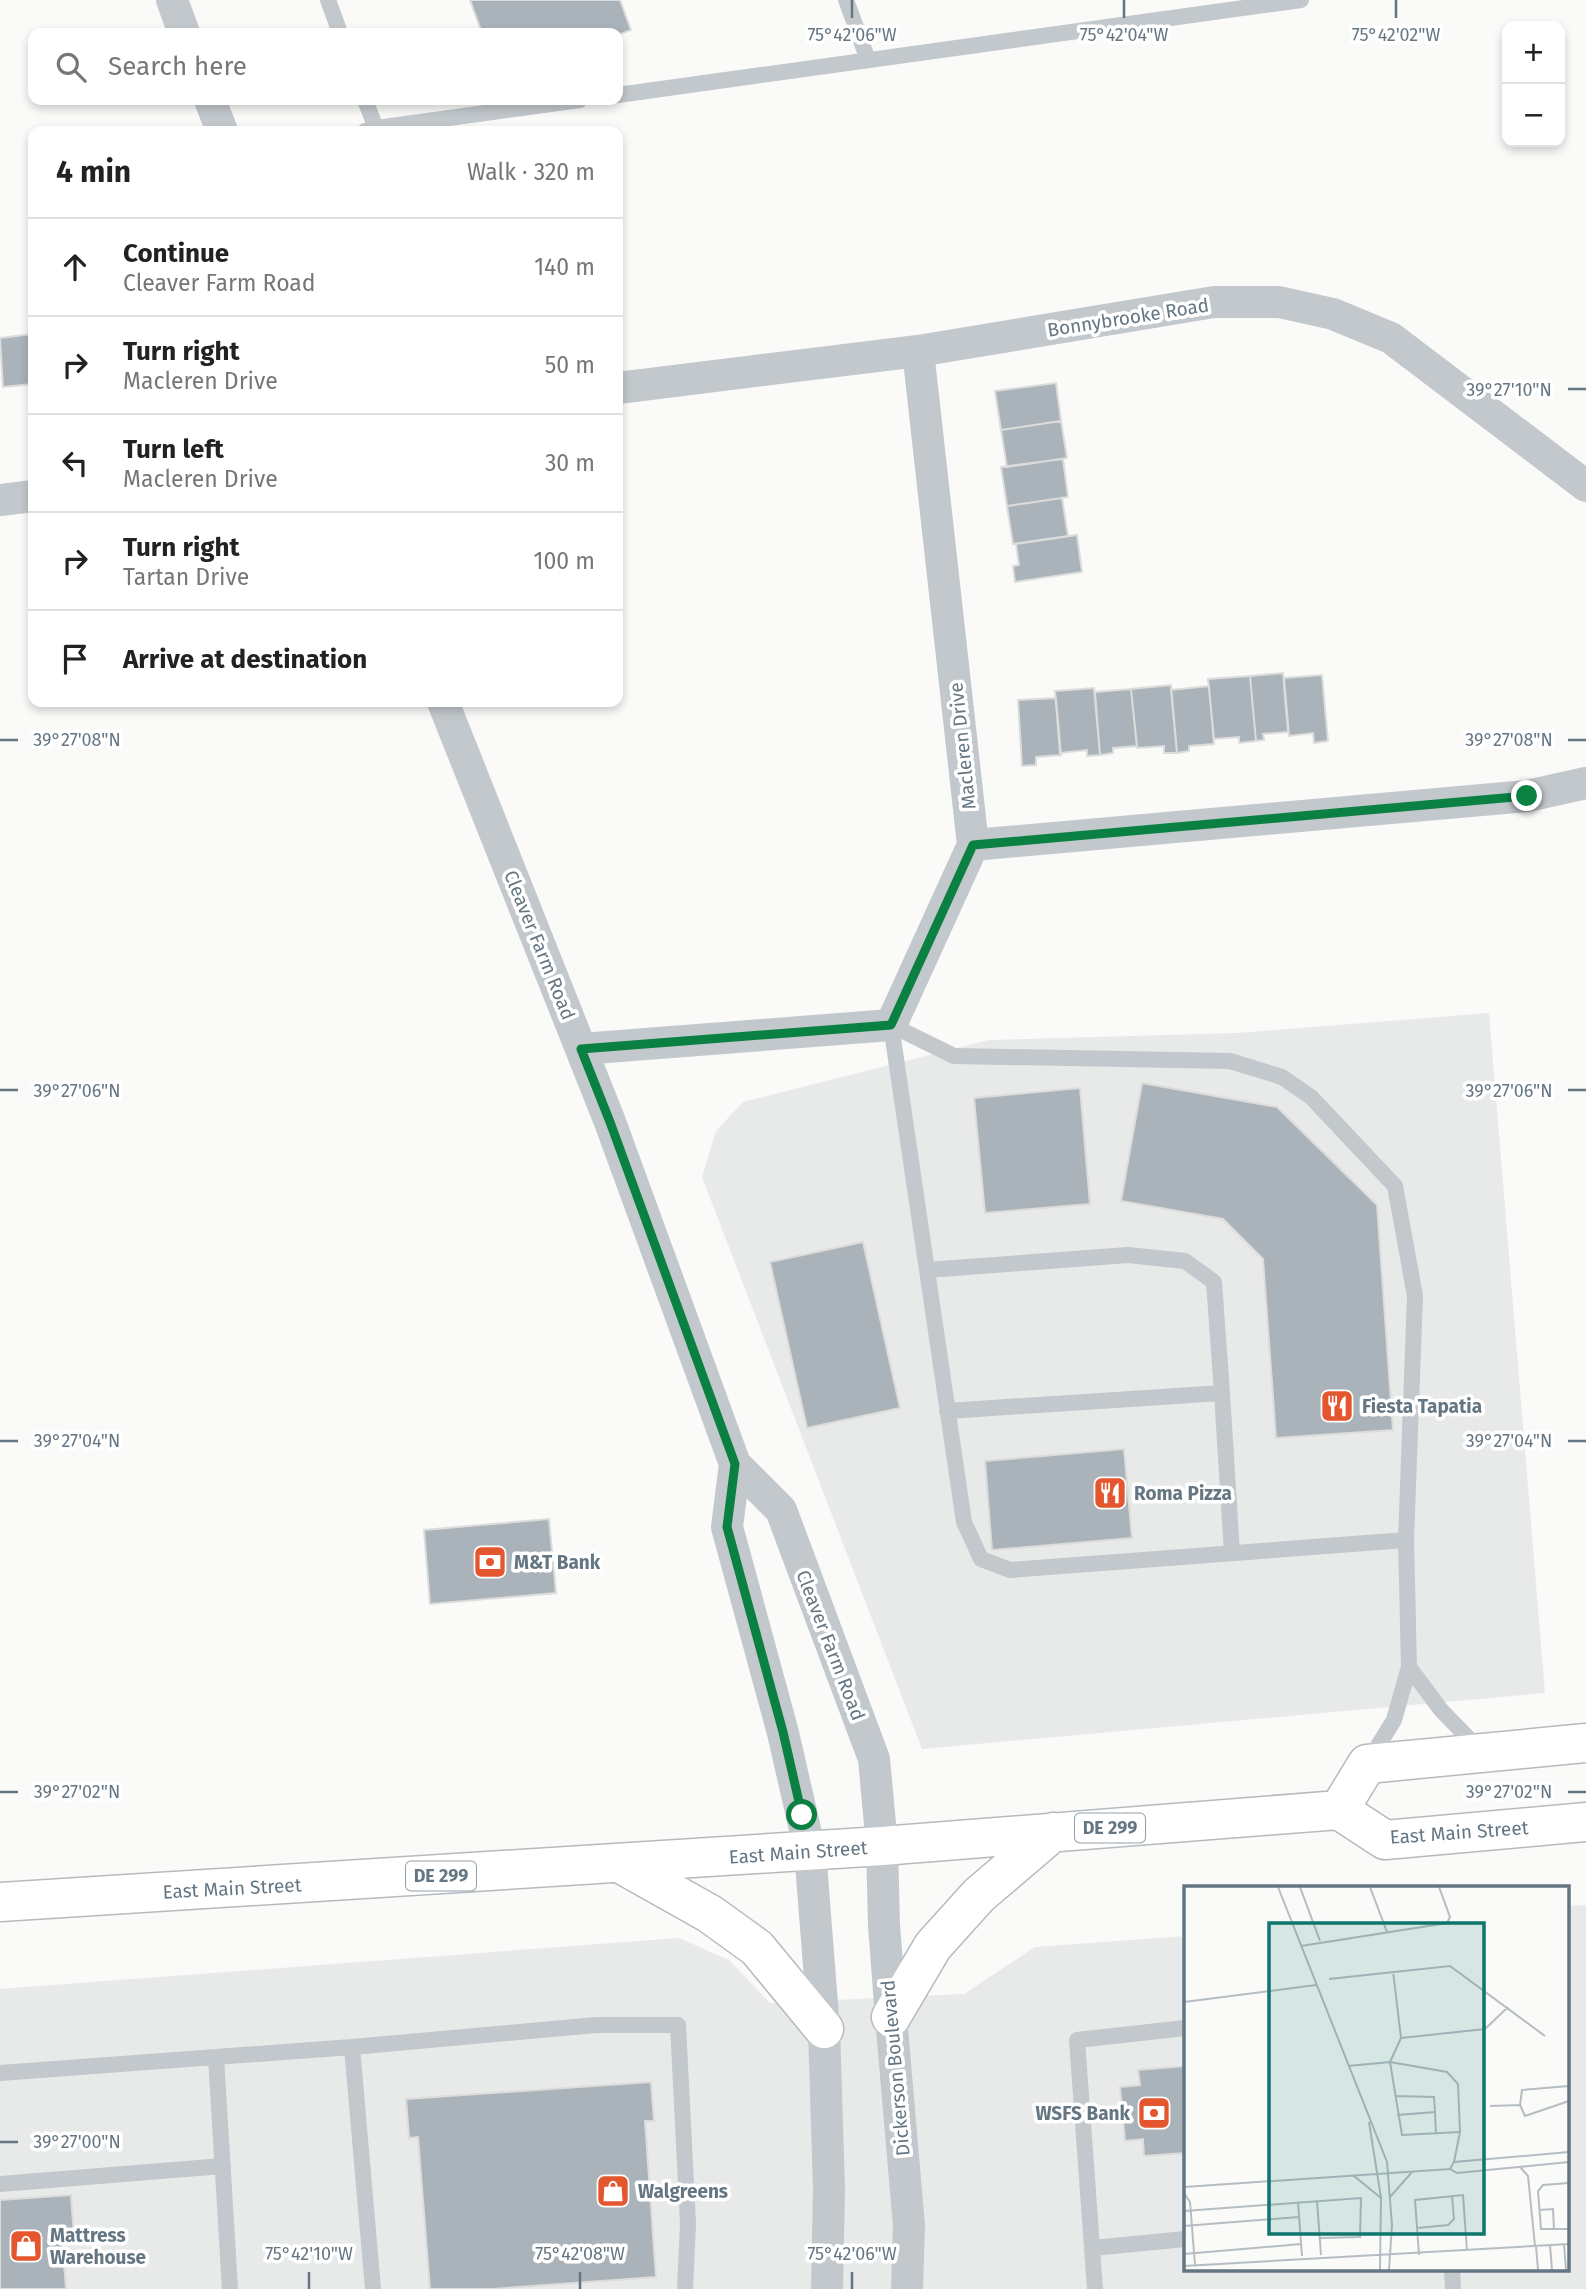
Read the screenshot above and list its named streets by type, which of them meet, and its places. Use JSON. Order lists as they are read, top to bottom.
{
  "streets": {
    "main road": ["DE 299", "East Main Street"],
    "street": [
      "Bonnybrooke Road",
      "Macleren Drive",
      "Cleaver Farm Road",
      "Dickerson Boulevard"
    ]
  },
  "crossings": [
    ["Bonnybrooke Road", "Macleren Drive"],
    ["Cleaver Farm Road", "East Main Street"],
    ["Cleaver Farm Road", "Dickerson Boulevard"],
    ["East Main Street", "Dickerson Boulevard"]
  ],
  "places": {
    "restaurant": ["Fiesta Tapatia", "Roma Pizza"],
    "bank": ["M&T Bank", "WSFS Bank"],
    "shop": ["Walgreens", "Mattress Warehouse"]
  },
  "page": {
    "map_buttons": ["+", "−"],
    "search": "Search here",
    "heading": ["4 min", "Walk · 320 m"],
    "list": [
      ["Continue", "Cleaver Farm Road", "140 m"],
      ["Turn right", "Macleren Drive", "50 m"],
      ["Turn left", "Macleren Drive", "30 m"],
      ["Turn right", "Tartan Drive", "100 m"],
      "Arrive at destination"
    ]
  },
  "coordinates": [
    "75°42'06\"W",
    "75°42'04\"W",
    "75°42'02\"W",
    "39°27'10\"N",
    "39°27'08\"N",
    "39°27'06\"N",
    "39°27'04\"N",
    "39°27'02\"N",
    "39°27'00\"N",
    "75°42'10\"W",
    "75°42'08\"W"
  ]
}
